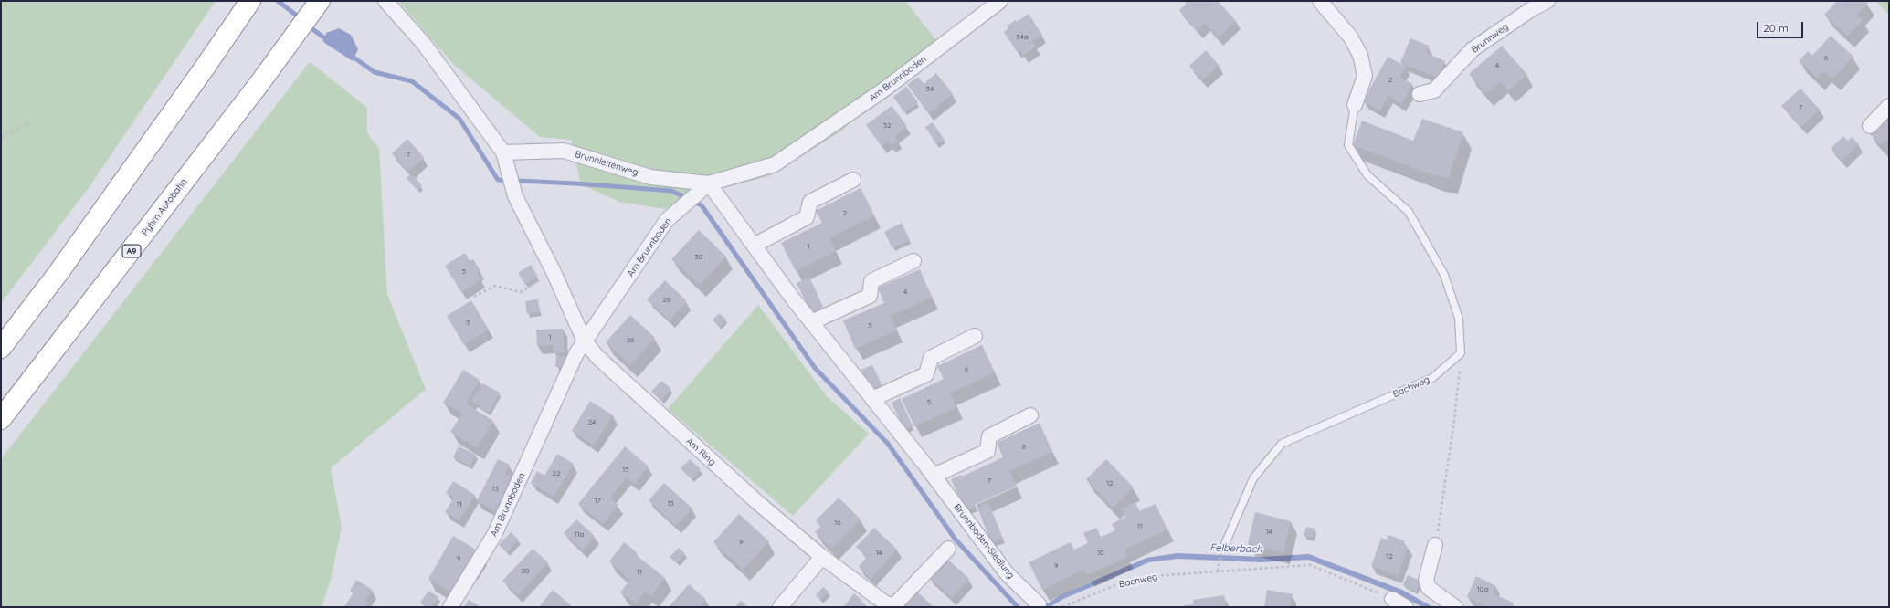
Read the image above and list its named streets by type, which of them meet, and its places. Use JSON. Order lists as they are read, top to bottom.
{
  "streets": {
    "highway": ["Pyhrn Autobahn", "A9"],
    "street": [
      "Brunnweg",
      "Am Brunnboden",
      "Brunnleitenweg",
      "Am Ring",
      "Brunnboden-Siedlung"
    ],
    "lane": ["Bachweg"]
  },
  "crossings": [
    ["Am Brunnboden", "Brunnleitenweg"],
    ["Am Brunnboden", "Am Ring"],
    ["Am Brunnboden", "Brunnboden-Siedlung"],
    ["Brunnleitenweg", "Brunnboden-Siedlung"]
  ],
  "water": ["Felberbach"],
  "house_numbers": [
    "34a",
    "6",
    "4",
    "2",
    "34",
    "7",
    "32",
    "7",
    "2",
    "1",
    "30",
    "5",
    "4",
    "28",
    "3",
    "3",
    "1",
    "26",
    "6",
    "5",
    "24",
    "8",
    "15",
    "22",
    "7",
    "12",
    "13",
    "17",
    "13",
    "11",
    "16",
    "11",
    "14",
    "11a",
    "9",
    "14",
    "10",
    "12",
    "9",
    "9",
    "20",
    "11",
    "10a"
  ],
  "scale_bar": "20 m"
}
